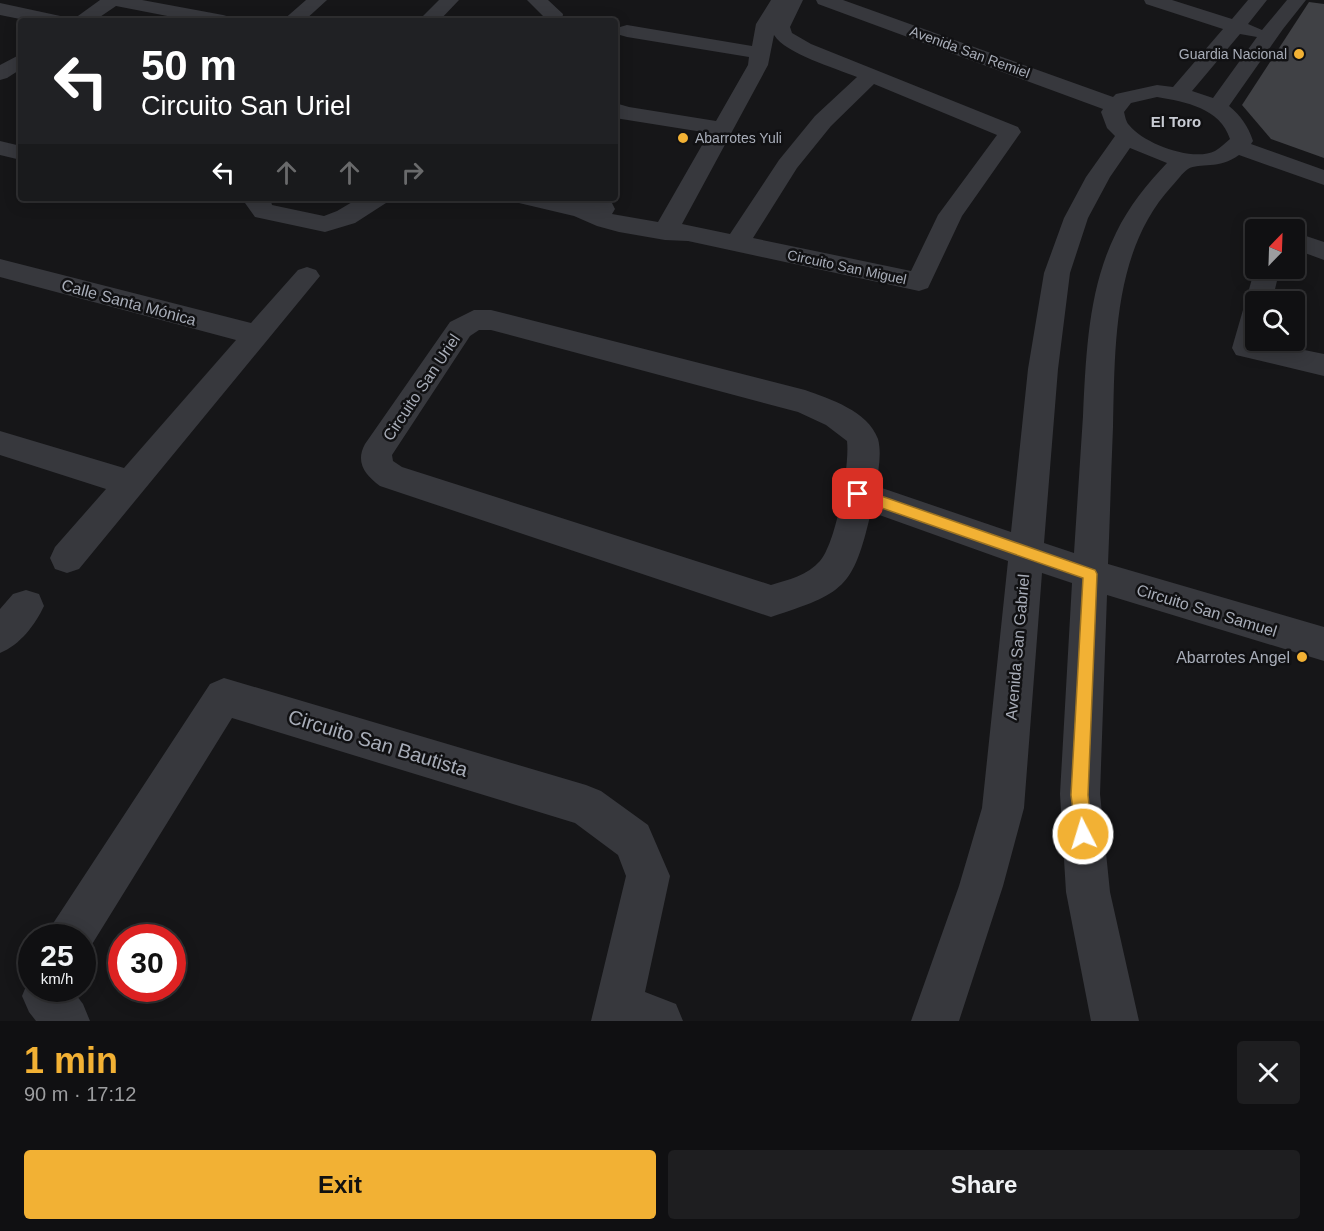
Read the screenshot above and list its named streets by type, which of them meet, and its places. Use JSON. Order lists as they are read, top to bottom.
{
  "streets": {
    "street": [
      "Avenida San Remiel",
      "Circuito San Miguel",
      "Calle Santa Mónica",
      "Circuito San Uriel",
      "Circuito San Samuel",
      "Avenida San Gabriel",
      "Circuito San Bautista"
    ]
  },
  "districts": ["El Toro"],
  "places": ["Guardia Nacional", "Abarrotes Yuli", "Abarrotes Angel"],
  "north": "top right",
  "page": {
    "turn": ["50 m", "Circuito San Uriel"],
    "speed": "25 km/h",
    "limit": "30",
    "heading": ["1 min", "90 m · 17:12"],
    "buttons": ["Exit", "Share"]
  }
}
